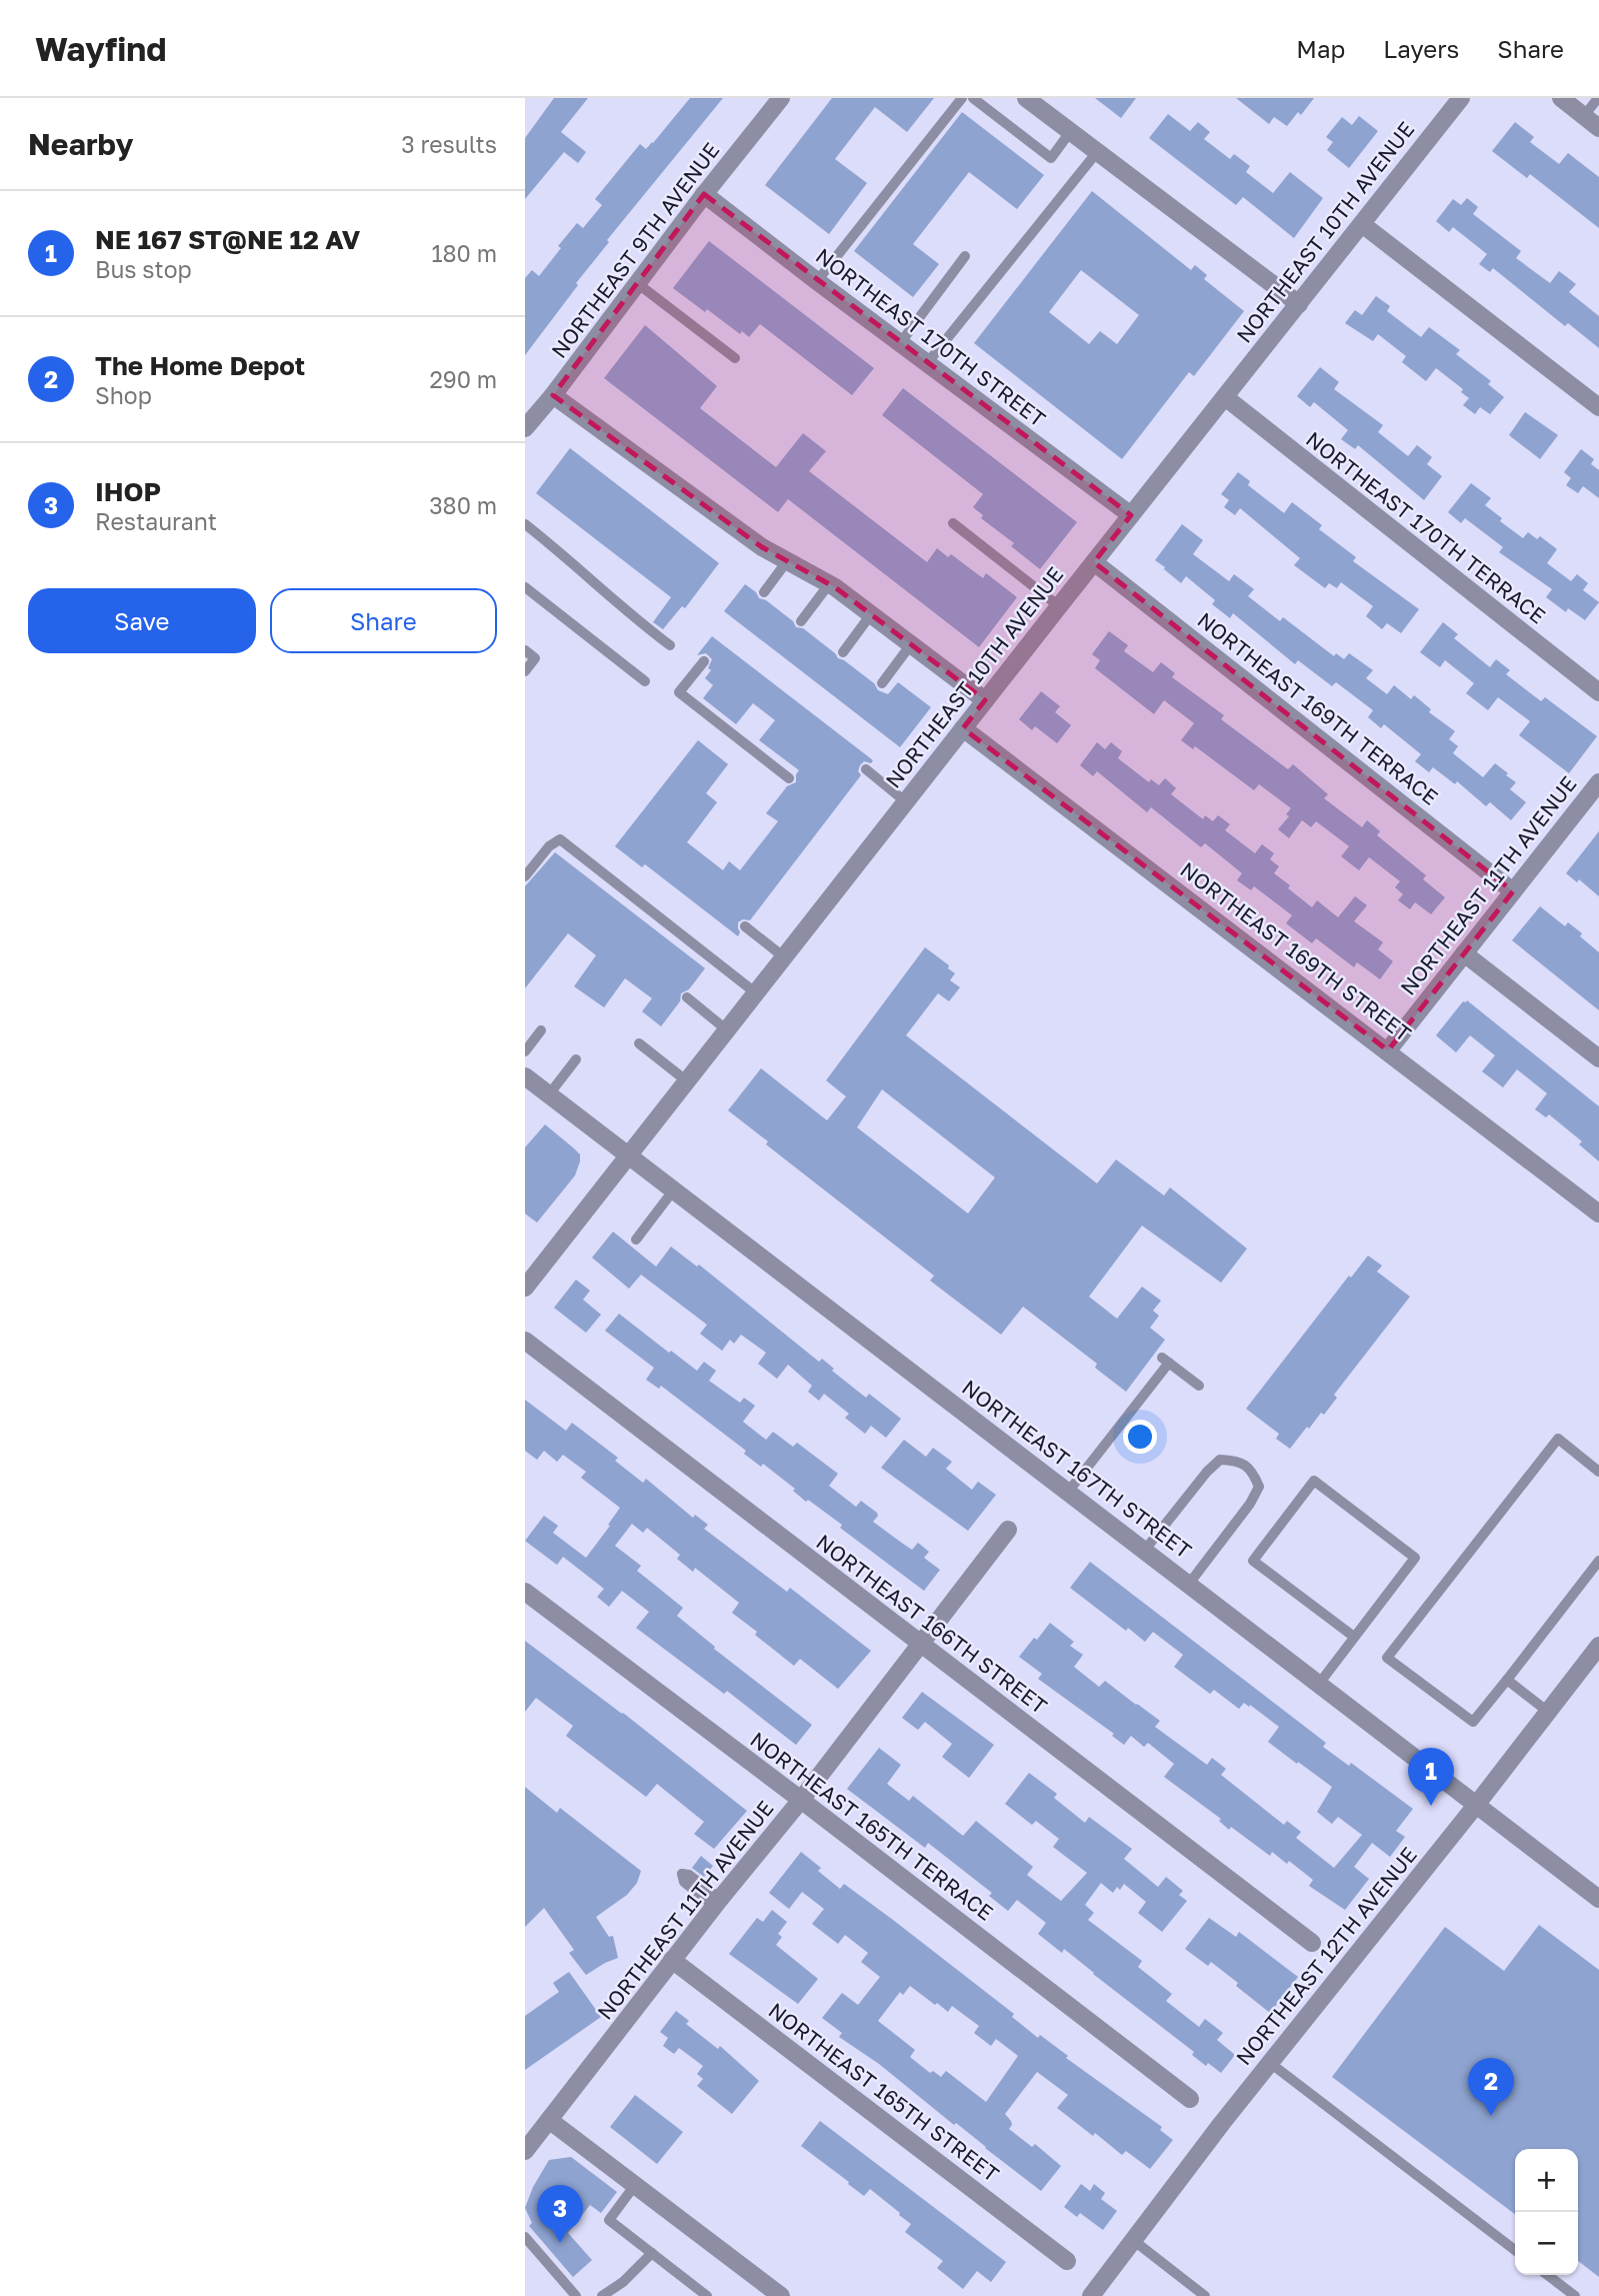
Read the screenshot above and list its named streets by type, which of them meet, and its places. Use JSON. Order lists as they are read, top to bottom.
{
  "streets": {
    "street": [
      "NORTHEAST 10TH AVENUE",
      "NORTHEAST 9TH AVENUE",
      "NORTHEAST 170TH STREET",
      "NORTHEAST 170TH TERRACE",
      "NORTHEAST 169TH TERRACE",
      "NORTHEAST 11TH AVENUE",
      "NORTHEAST 169TH STREET",
      "NORTHEAST 167TH STREET",
      "NORTHEAST 166TH STREET",
      "NORTHEAST 165TH TERRACE",
      "NORTHEAST 12TH AVENUE",
      "NORTHEAST 165TH STREET"
    ]
  },
  "crossings": [
    ["NORTHEAST 10TH AVENUE", "NORTHEAST 170TH STREET"],
    ["NORTHEAST 10TH AVENUE", "NORTHEAST 170TH TERRACE"],
    ["NORTHEAST 10TH AVENUE", "NORTHEAST 169TH TERRACE"],
    ["NORTHEAST 10TH AVENUE", "NORTHEAST 169TH STREET"],
    ["NORTHEAST 10TH AVENUE", "NORTHEAST 167TH STREET"],
    ["NORTHEAST 9TH AVENUE", "NORTHEAST 170TH STREET"],
    ["NORTHEAST 169TH TERRACE", "NORTHEAST 11TH AVENUE"],
    ["NORTHEAST 11TH AVENUE", "NORTHEAST 169TH STREET"],
    ["NORTHEAST 11TH AVENUE", "NORTHEAST 166TH STREET"],
    ["NORTHEAST 11TH AVENUE", "NORTHEAST 165TH TERRACE"],
    ["NORTHEAST 11TH AVENUE", "NORTHEAST 165TH STREET"],
    ["NORTHEAST 167TH STREET", "NORTHEAST 12TH AVENUE"]
  ],
  "page": {
    "header": "Wayfind",
    "nav": ["Map", "Layers", "Share"],
    "heading": ["Nearby", "3 results"],
    "list": [
      {
        "mark": "1",
        "name": "NE 167 ST@NE 12 AV",
        "note": "Bus stop",
        "value": "180 m"
      },
      {
        "mark": "2",
        "name": "The Home Depot",
        "note": "Shop",
        "value": "290 m"
      },
      {
        "mark": "3",
        "name": "IHOP",
        "note": "Restaurant",
        "value": "380 m"
      }
    ],
    "buttons": ["Save", "Share"],
    "pins": ["1", "2", "3"],
    "map_buttons": ["+", "−"]
  }
}
